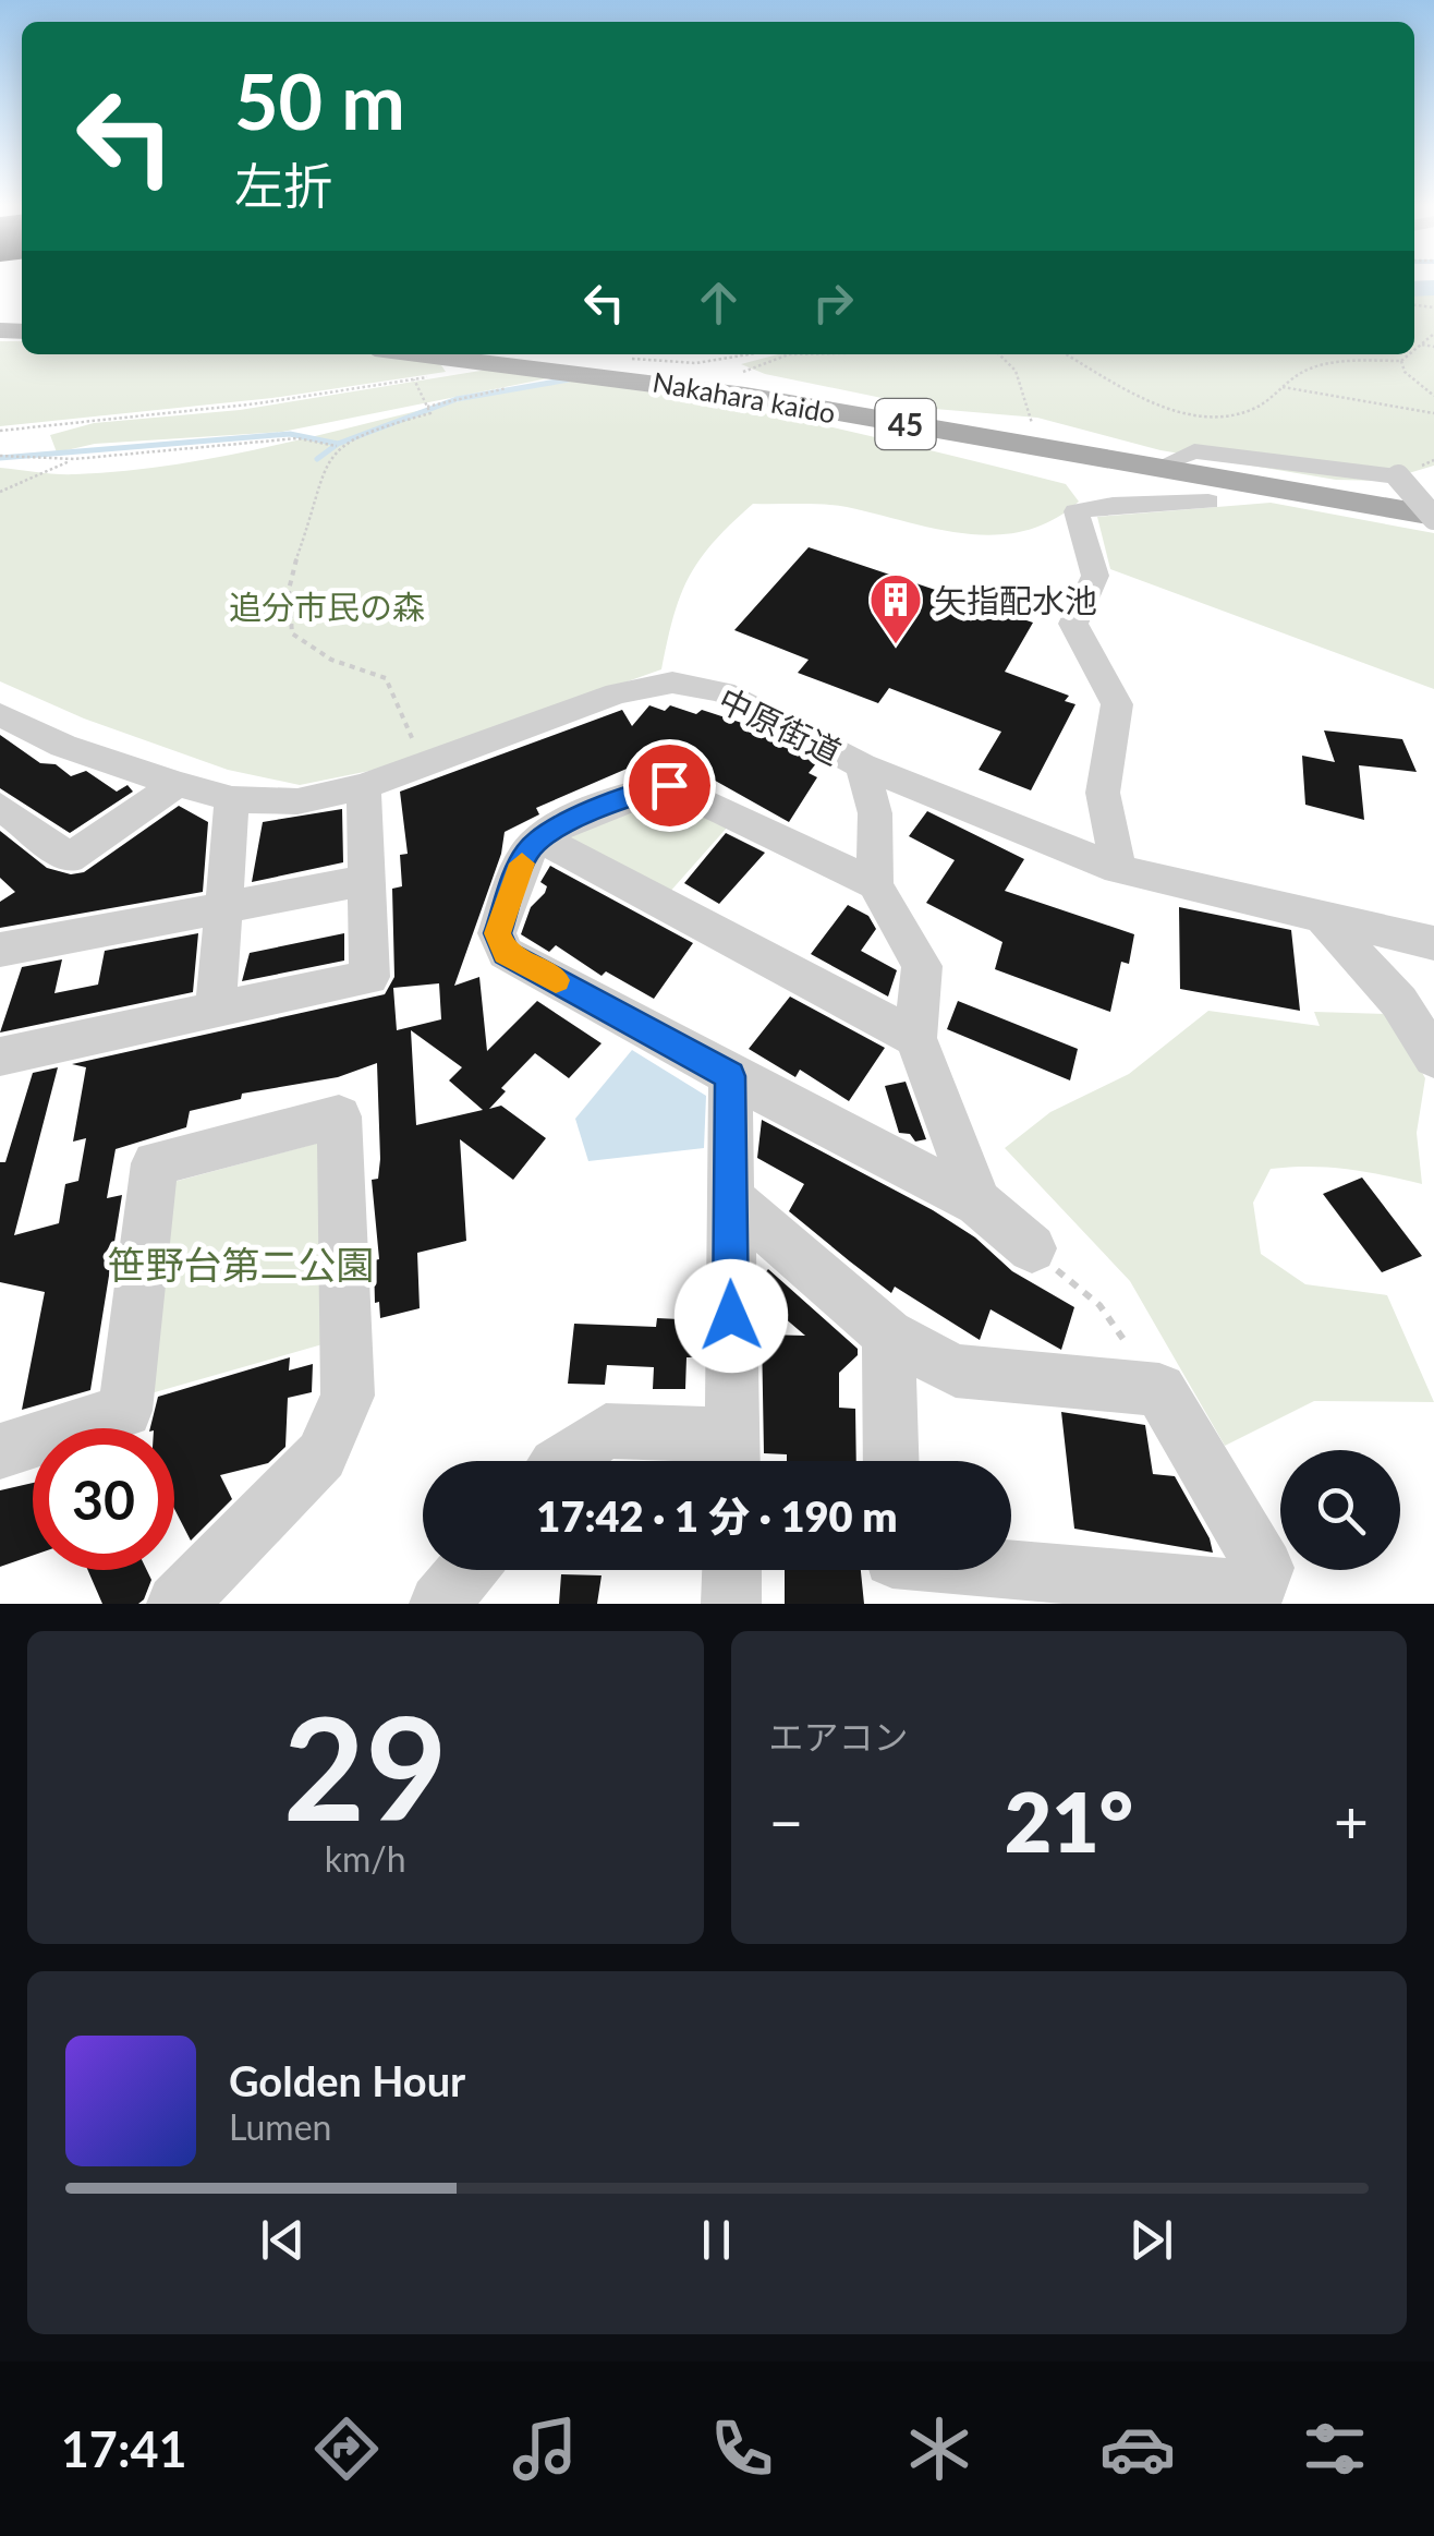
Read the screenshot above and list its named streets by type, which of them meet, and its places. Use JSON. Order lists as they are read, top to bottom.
{
  "streets": {
    "main road": ["Nakahara kaido", "45"],
    "street": ["中原街道"]
  },
  "parks": ["追分市民の森", "笹野台第二公園"],
  "places": {
    "building": ["矢指配水池"]
  },
  "page": {
    "turn": ["50 m", "左折"],
    "limit": "30",
    "trip": "17:42 · 1 分 · 190 m",
    "tile": [
      ["29", "km/h"],
      "エアコン"
    ],
    "heat": ["−", "21°", "+"],
    "song": ["Golden Hour", "Lumen"],
    "tabs": "17:41"
  }
}
